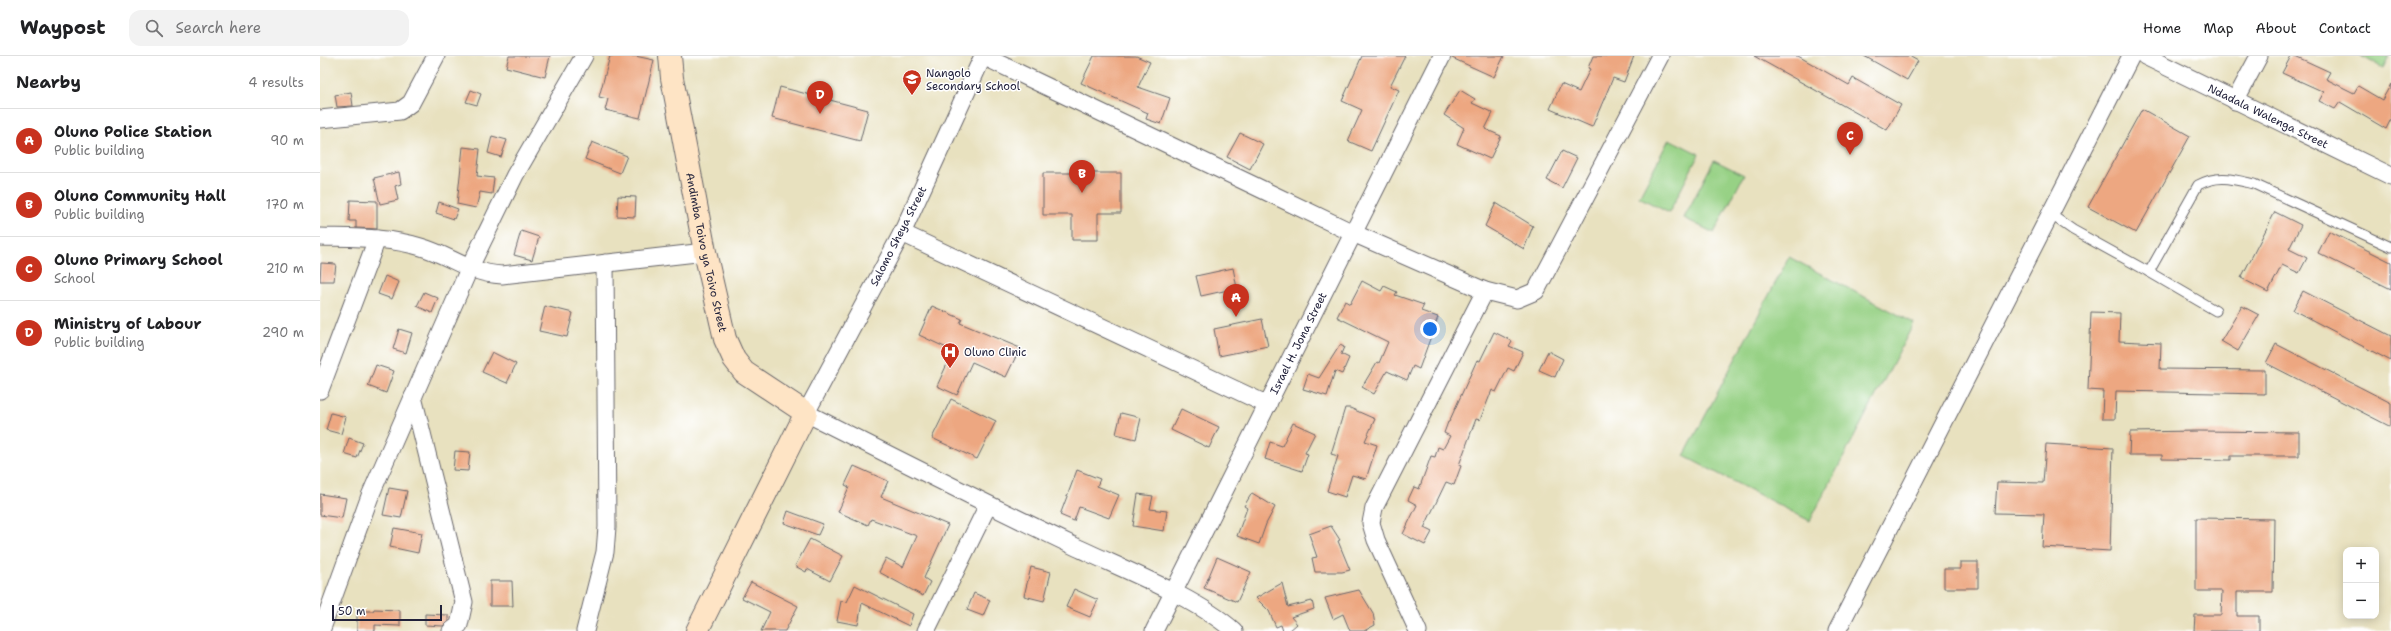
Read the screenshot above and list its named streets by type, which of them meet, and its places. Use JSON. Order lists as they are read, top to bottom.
{
  "streets": {
    "street": [
      "Ndadala Walenga Street",
      "Salomo Sheya Street",
      "Andimba Toivo ya Toivo Street",
      "Israel H. Jona Street"
    ]
  },
  "crossings": [
    ["Salomo Sheya Street", "Andimba Toivo ya Toivo Street"]
  ],
  "places": {
    "school or university": ["Nangolo Secondary School"],
    "hospital": ["Oluno Clinic"]
  },
  "scale_bar": "50 m",
  "page": {
    "header": "Waypost",
    "search": "Search here",
    "nav": [
      "Home",
      "Map",
      "About",
      "Contact"
    ],
    "heading": ["Nearby", "4 results"],
    "pins": [
      "D",
      "C",
      "B",
      "A"
    ],
    "list": [
      {
        "mark": "A",
        "name": "Oluno Police Station",
        "note": "Public building",
        "value": "90 m"
      },
      {
        "mark": "B",
        "name": "Oluno Community Hall",
        "note": "Public building",
        "value": "170 m"
      },
      {
        "mark": "C",
        "name": "Oluno Primary School",
        "note": "School",
        "value": "210 m"
      },
      {
        "mark": "D",
        "name": "Ministry of Labour",
        "note": "Public building",
        "value": "290 m"
      }
    ],
    "map_buttons": ["+", "−"],
    "scale": "50 m"
  }
}
